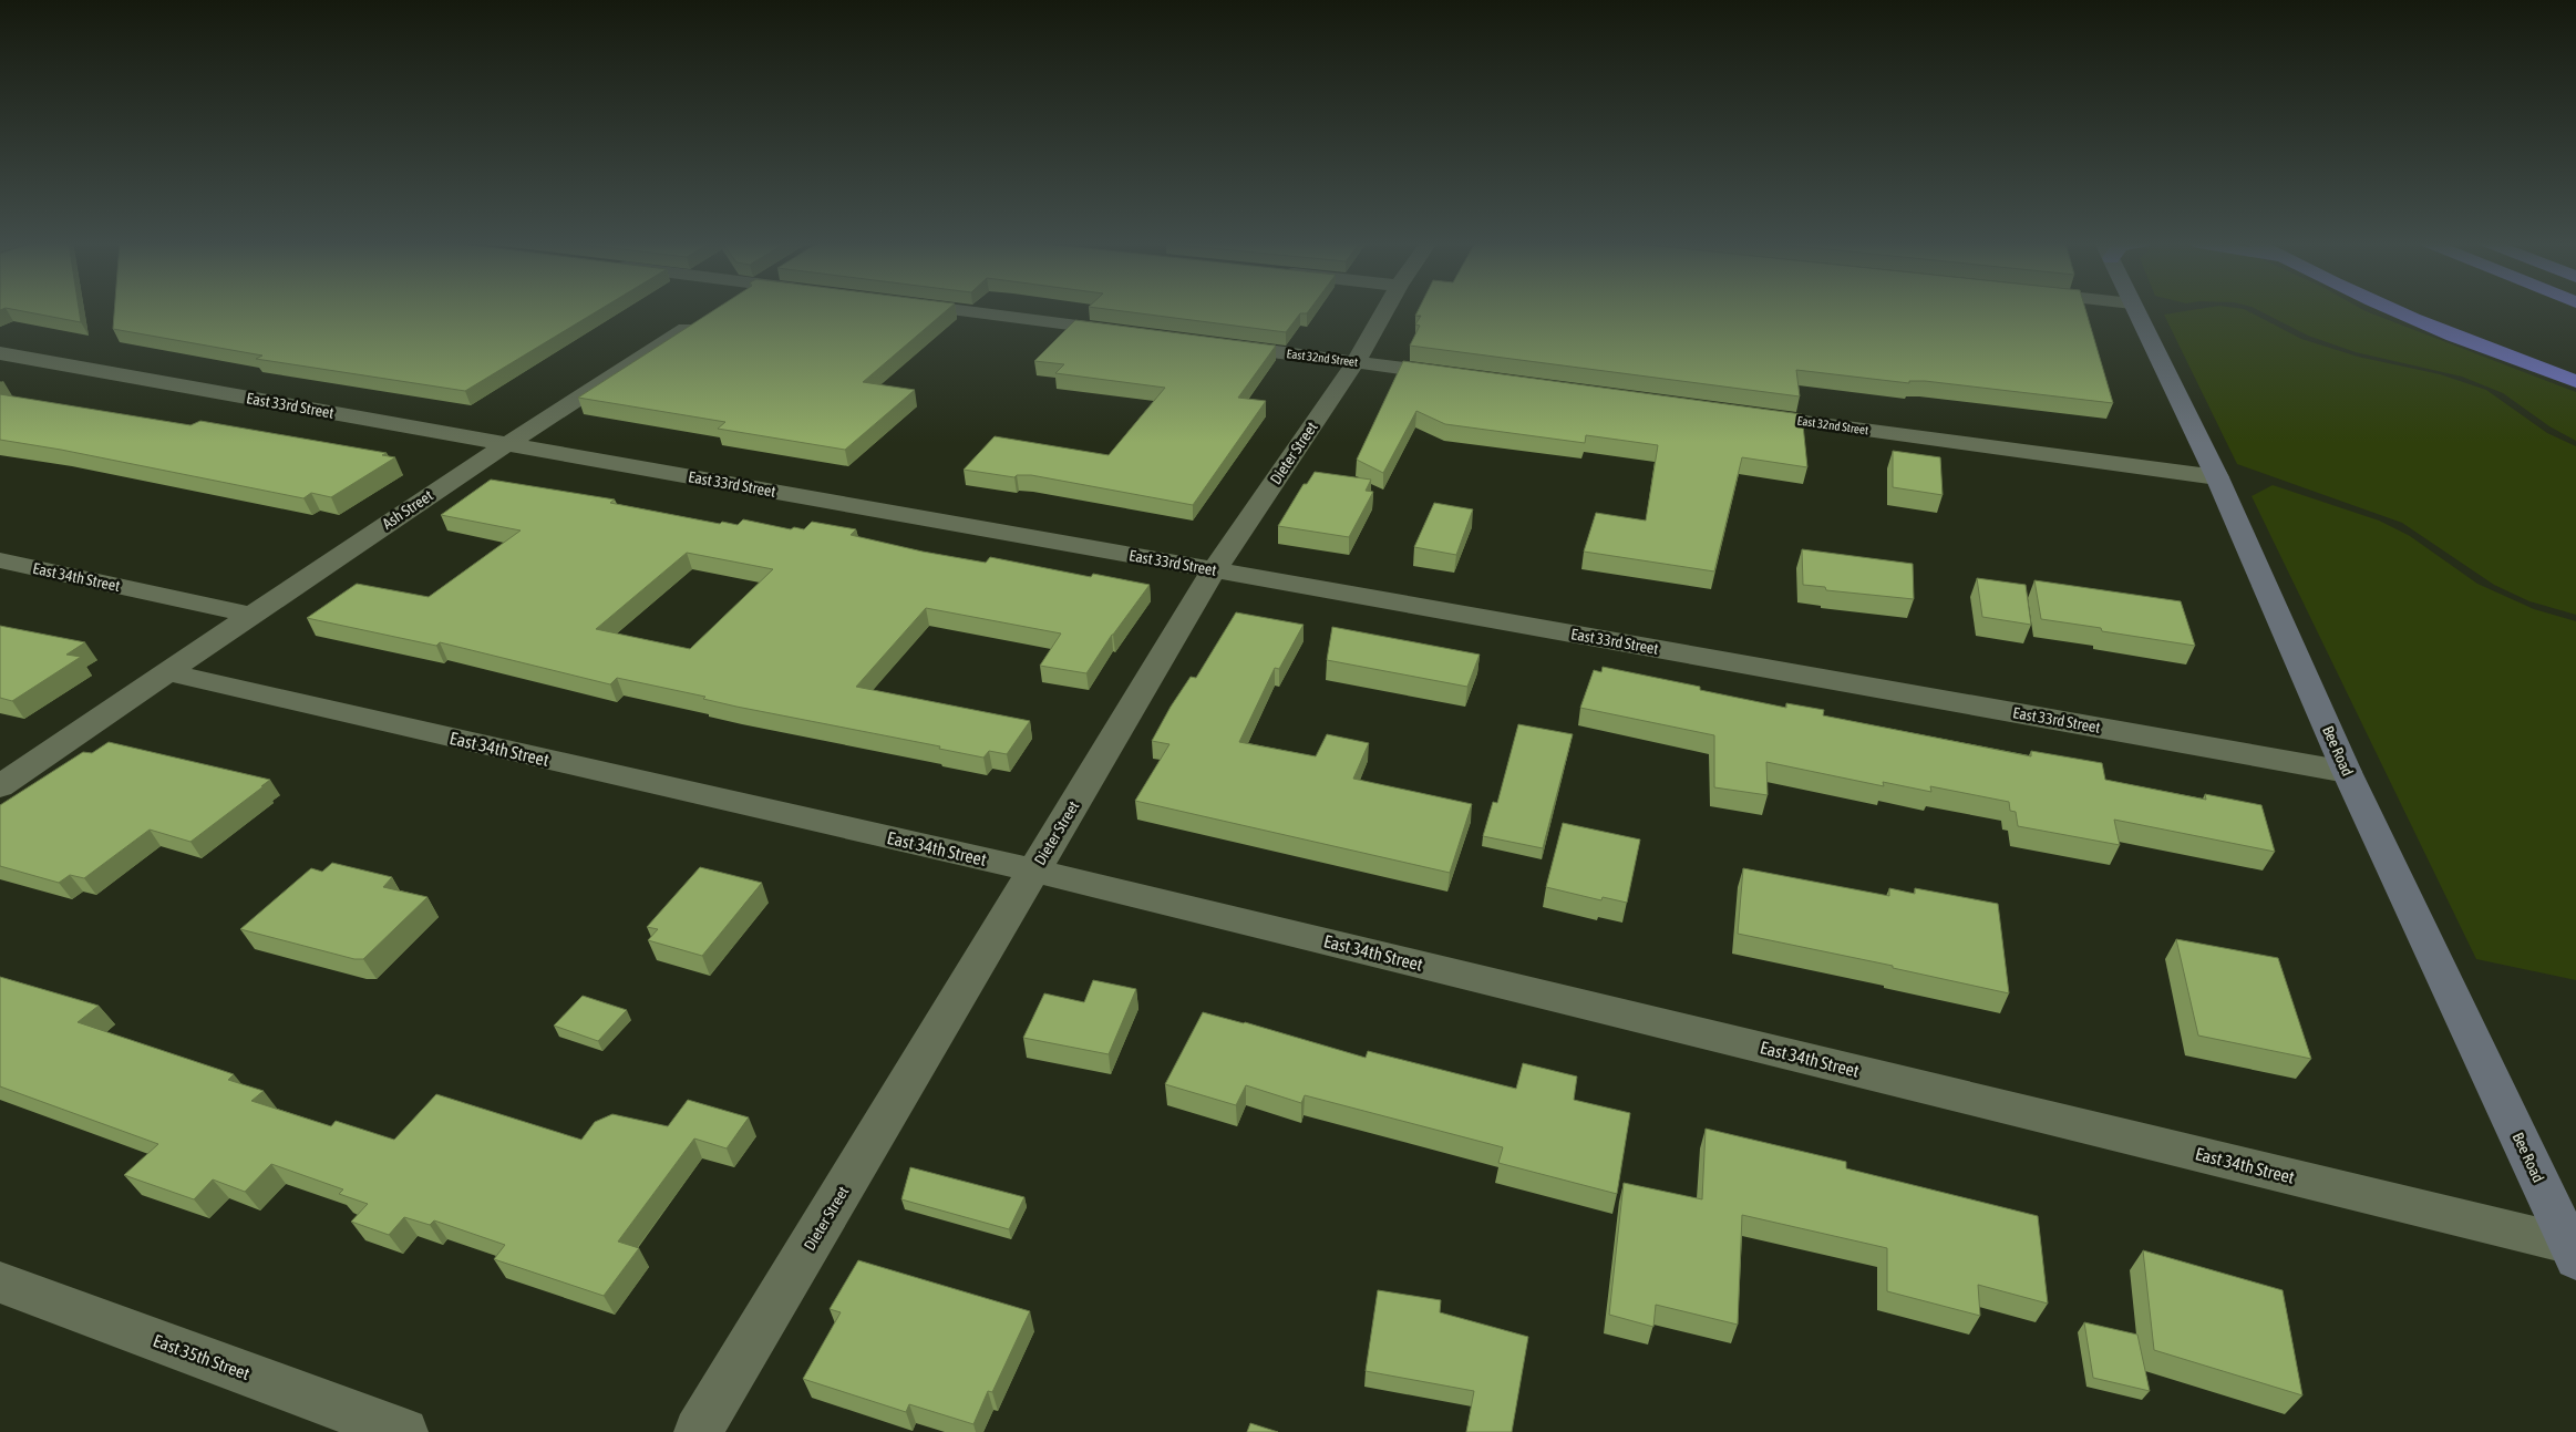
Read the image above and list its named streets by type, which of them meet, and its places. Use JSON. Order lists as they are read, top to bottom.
{
  "streets": {
    "main road": ["Bee Road"],
    "street": [
      "East 32nd Street",
      "East 33rd Street",
      "Dieter Street",
      "Ash Street",
      "East 34th Street",
      "East 35th Street"
    ]
  },
  "crossings": [
    ["East 32nd Street", "Dieter Street"],
    ["East 32nd Street", "Bee Road"],
    ["East 33rd Street", "Dieter Street"],
    ["East 33rd Street", "Ash Street"],
    ["East 33rd Street", "Bee Road"],
    ["Dieter Street", "East 34th Street"],
    ["Ash Street", "East 34th Street"],
    ["East 34th Street", "Bee Road"]
  ]
}
